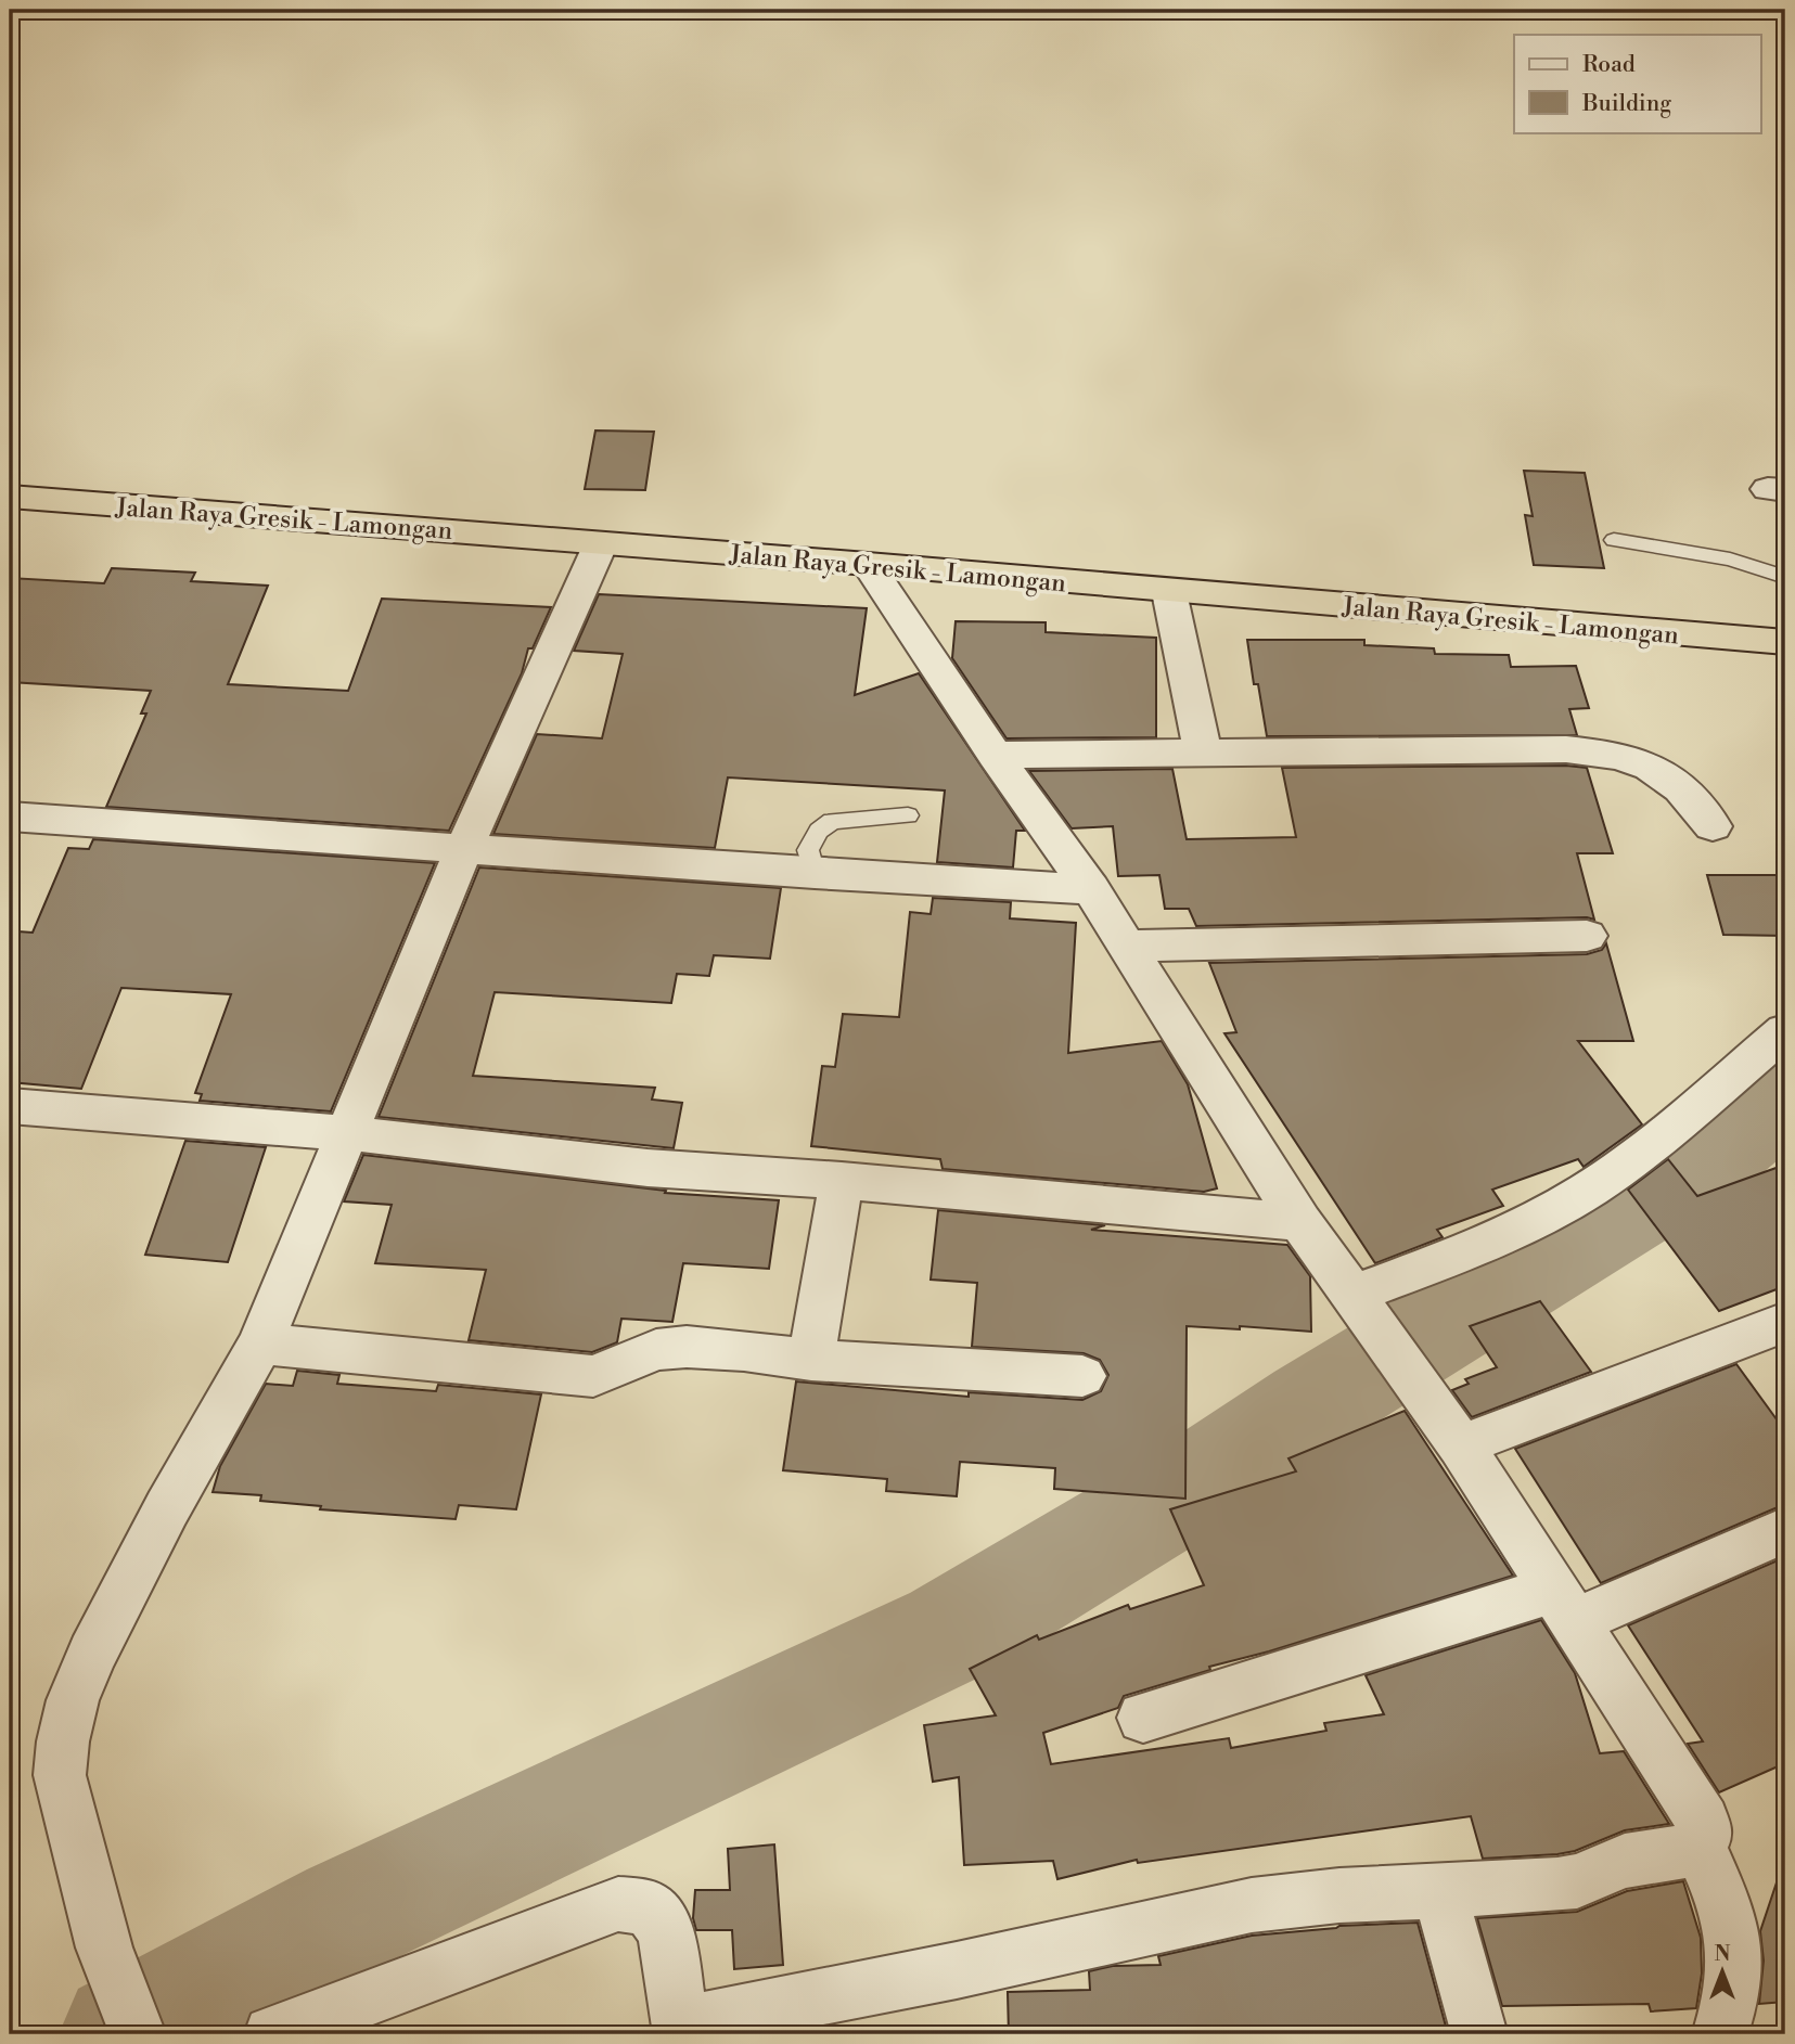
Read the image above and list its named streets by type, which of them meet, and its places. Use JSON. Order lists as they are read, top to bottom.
{
  "streets": {
    "highway": ["Jalan Raya Gresik - Lamongan"]
  },
  "legend": ["Road", "Building"],
  "north": "top"
}
